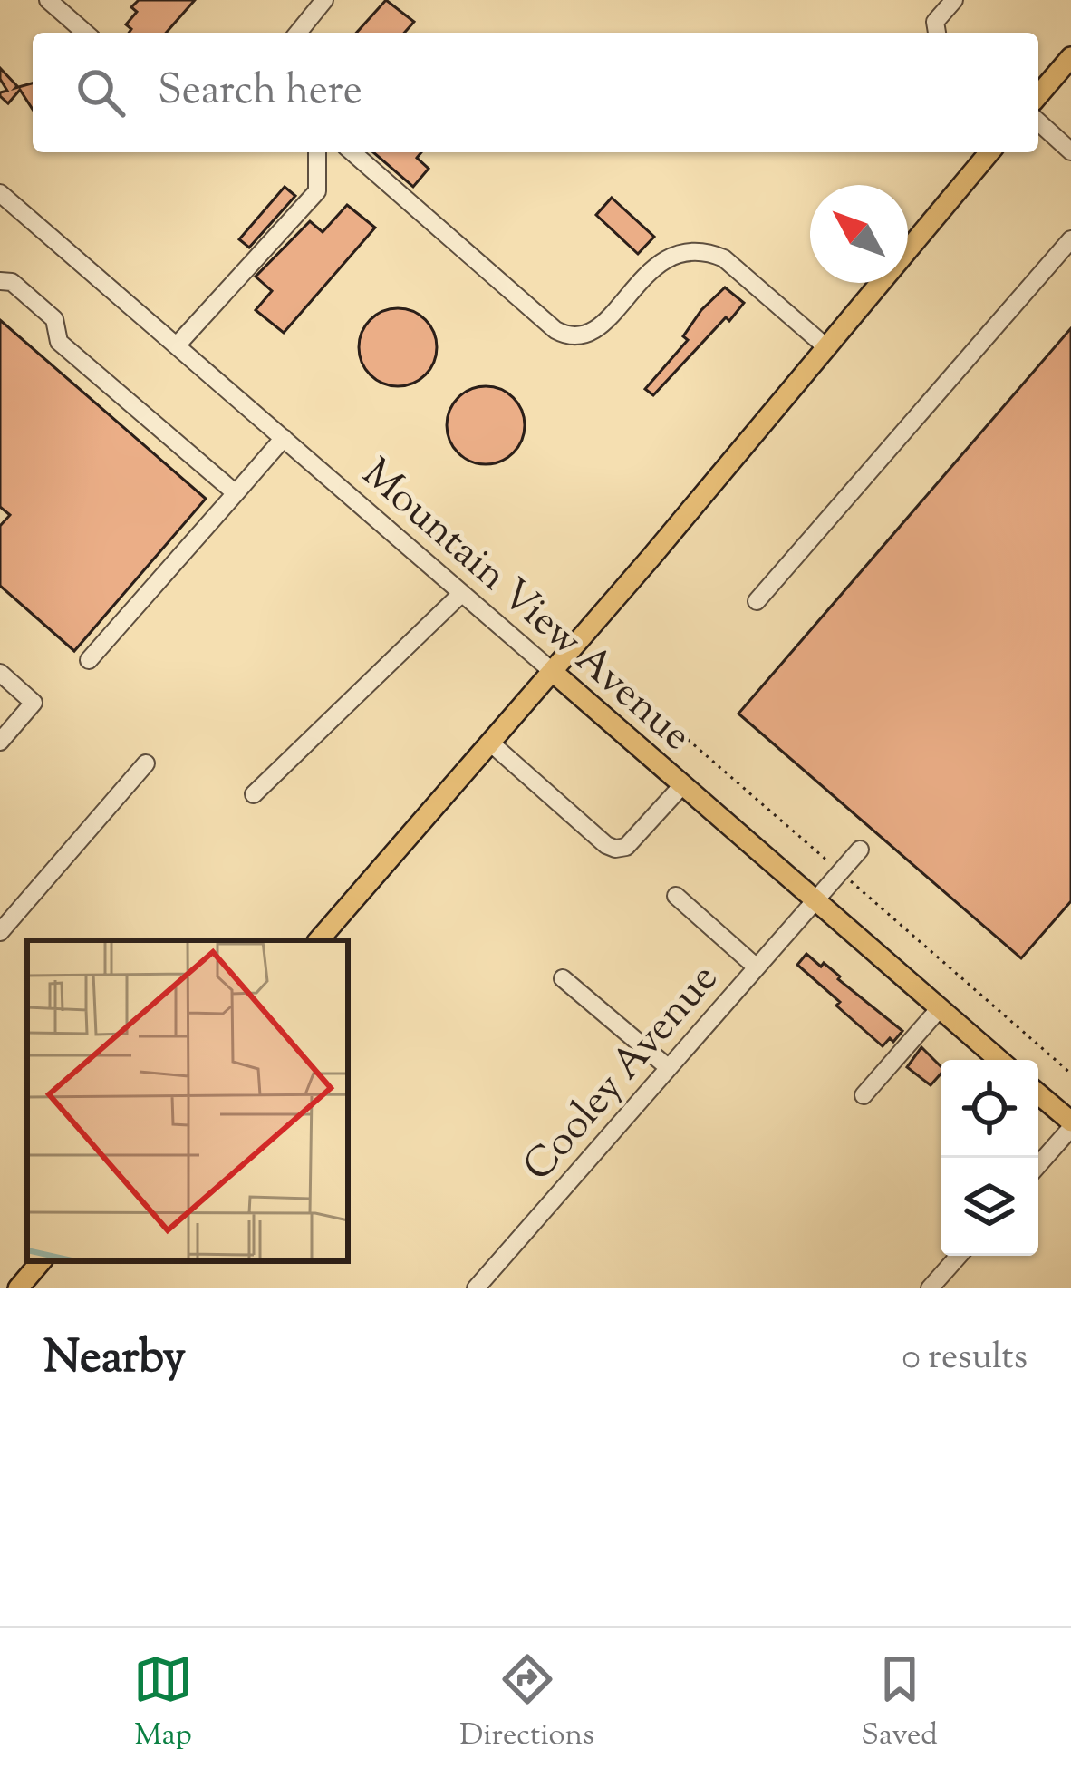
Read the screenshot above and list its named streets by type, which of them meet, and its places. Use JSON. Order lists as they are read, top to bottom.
{
  "streets": {
    "main road": ["Mountain View Avenue"],
    "street": ["Cooley Avenue"]
  },
  "crossings": [
    ["Mountain View Avenue", "Cooley Avenue"]
  ],
  "north": "top left",
  "page": {
    "search": "Search here",
    "heading": ["Nearby", "0 results"],
    "nav": ["Map", "Directions", "Saved"]
  }
}
